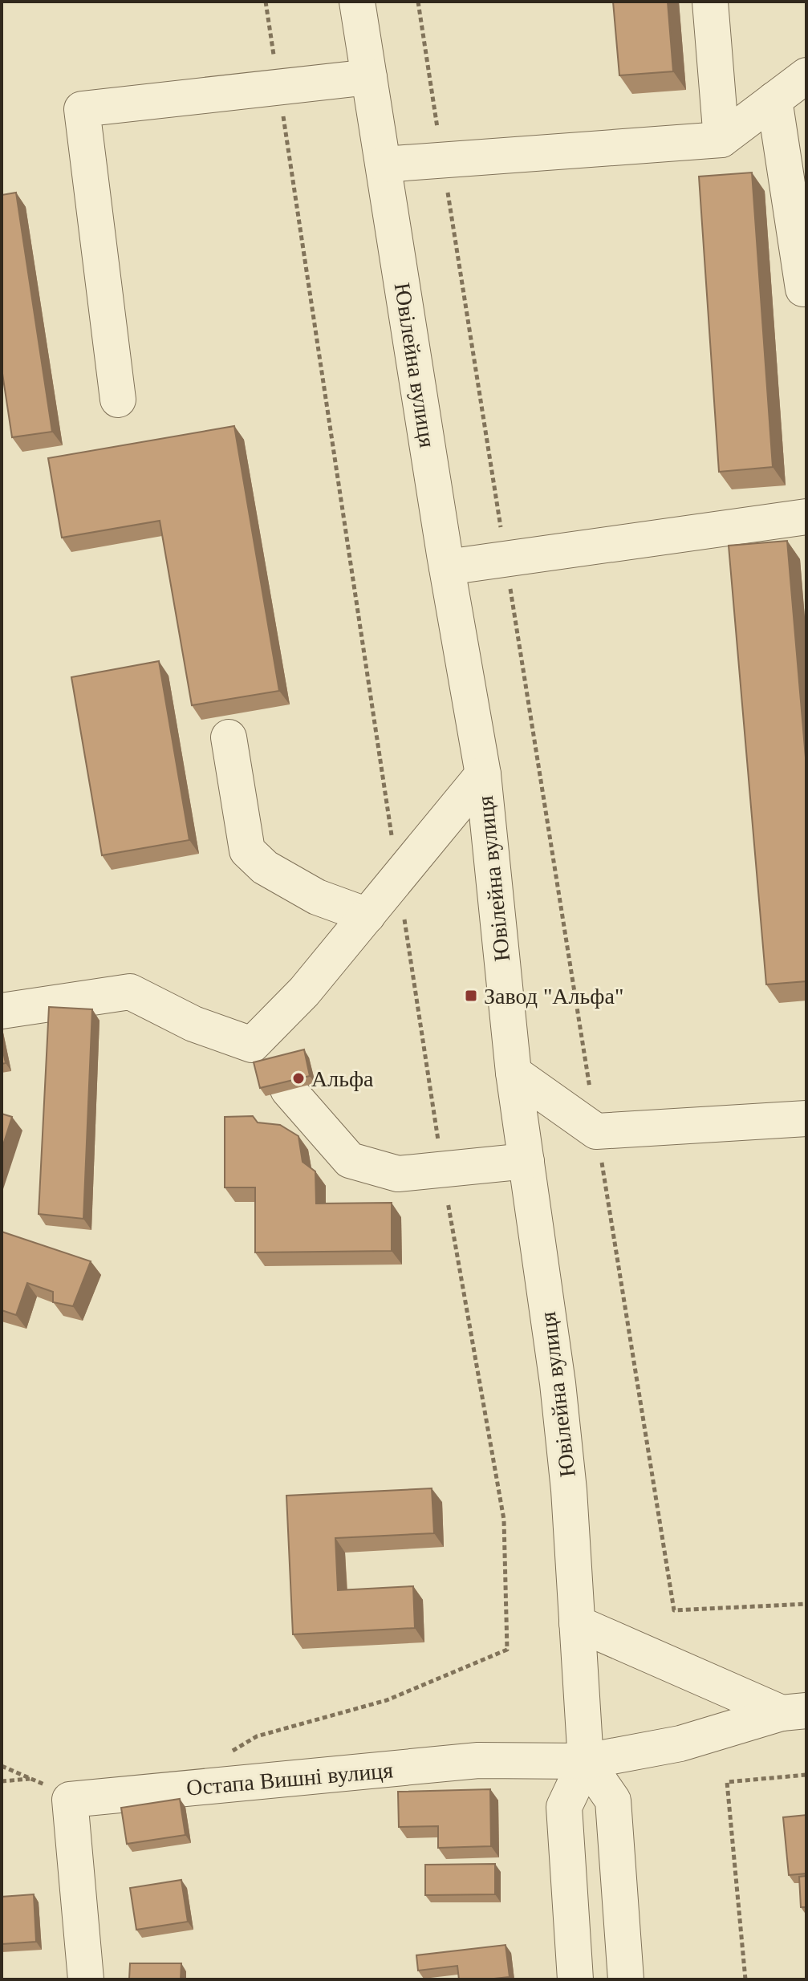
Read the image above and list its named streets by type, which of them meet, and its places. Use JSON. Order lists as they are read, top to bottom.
{
  "streets": {
    "street": ["Ювілейна вулиця", "Остапа Вишні вулиця"]
  },
  "crossings": [
    ["Ювілейна вулиця", "Остапа Вишні вулиця"]
  ],
  "places": {
    "transit": ["Завод \"Альфа\""],
    "other": ["Альфа"]
  }
}
